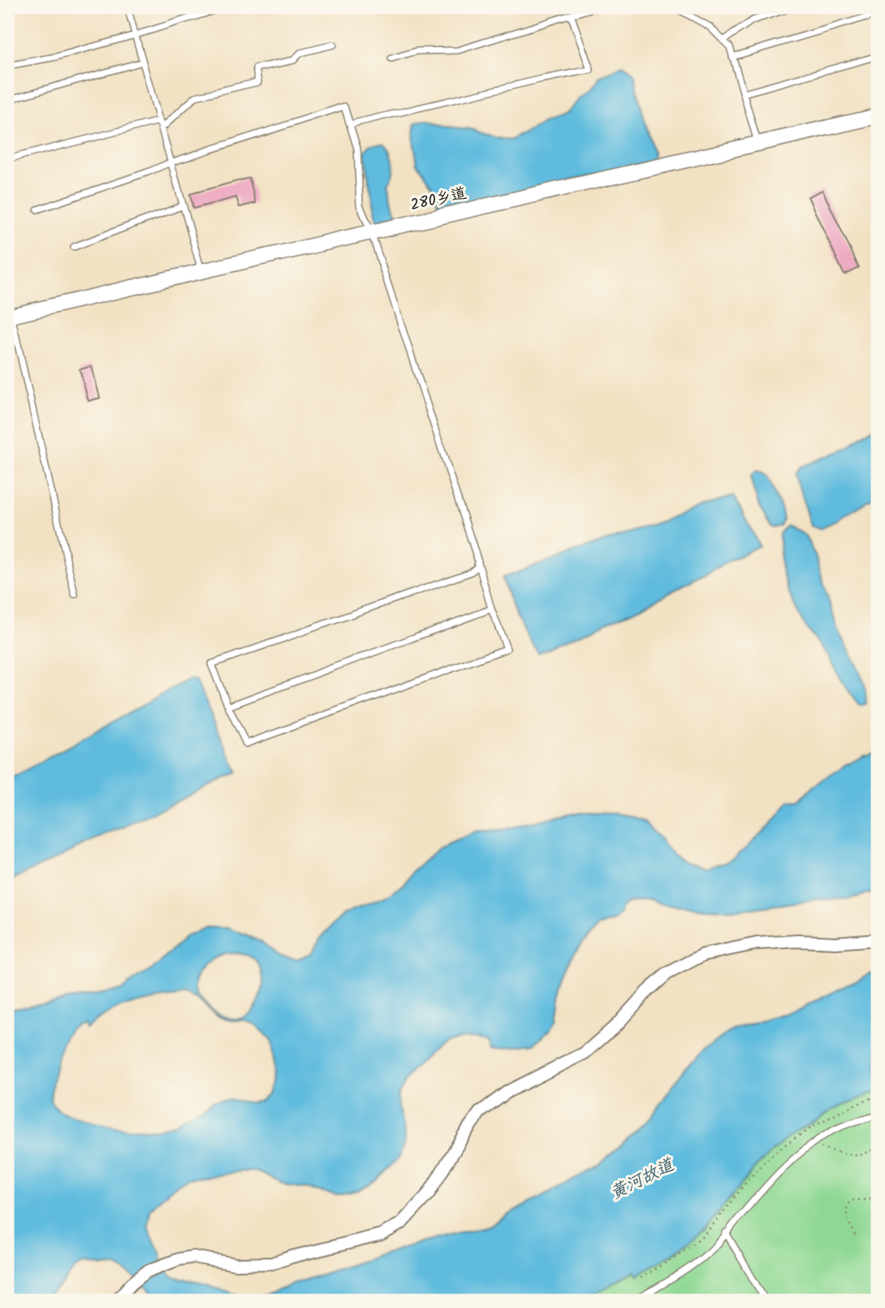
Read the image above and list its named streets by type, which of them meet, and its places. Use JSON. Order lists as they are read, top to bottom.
{
  "streets": {
    "street": ["280乡道"]
  },
  "water": ["黄河故道"]
}
